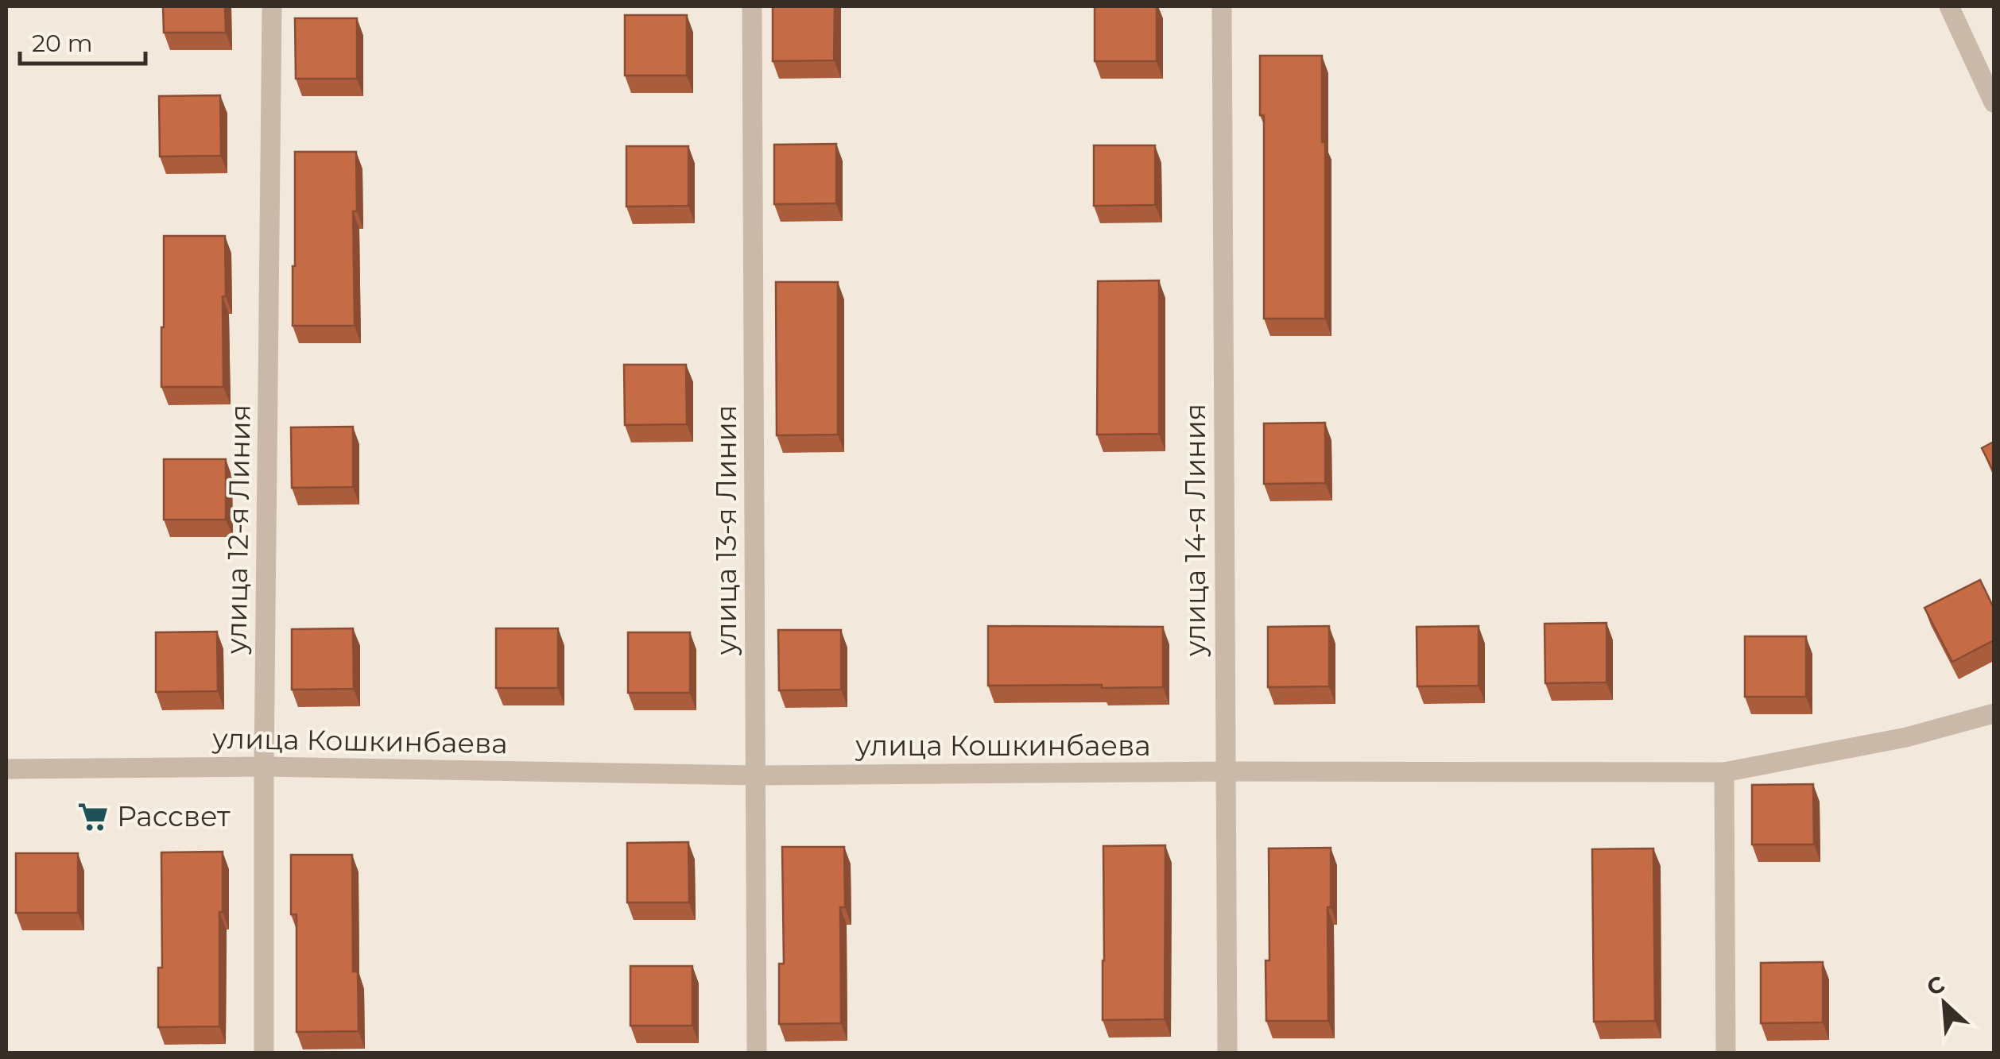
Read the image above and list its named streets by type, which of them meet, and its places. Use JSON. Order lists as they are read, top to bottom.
{
  "streets": {
    "street": [
      "улица 12-я Линия",
      "улица 13-я Линия",
      "улица 14-я Линия",
      "улица Кошкинбаева"
    ]
  },
  "crossings": [
    ["улица 12-я Линия", "улица Кошкинбаева"],
    ["улица 13-я Линия", "улица Кошкинбаева"],
    ["улица 14-я Линия", "улица Кошкинбаева"]
  ],
  "places": {
    "supermarket": ["Рассвет"]
  },
  "scale_bar": "20 m",
  "north": "top left"
}
